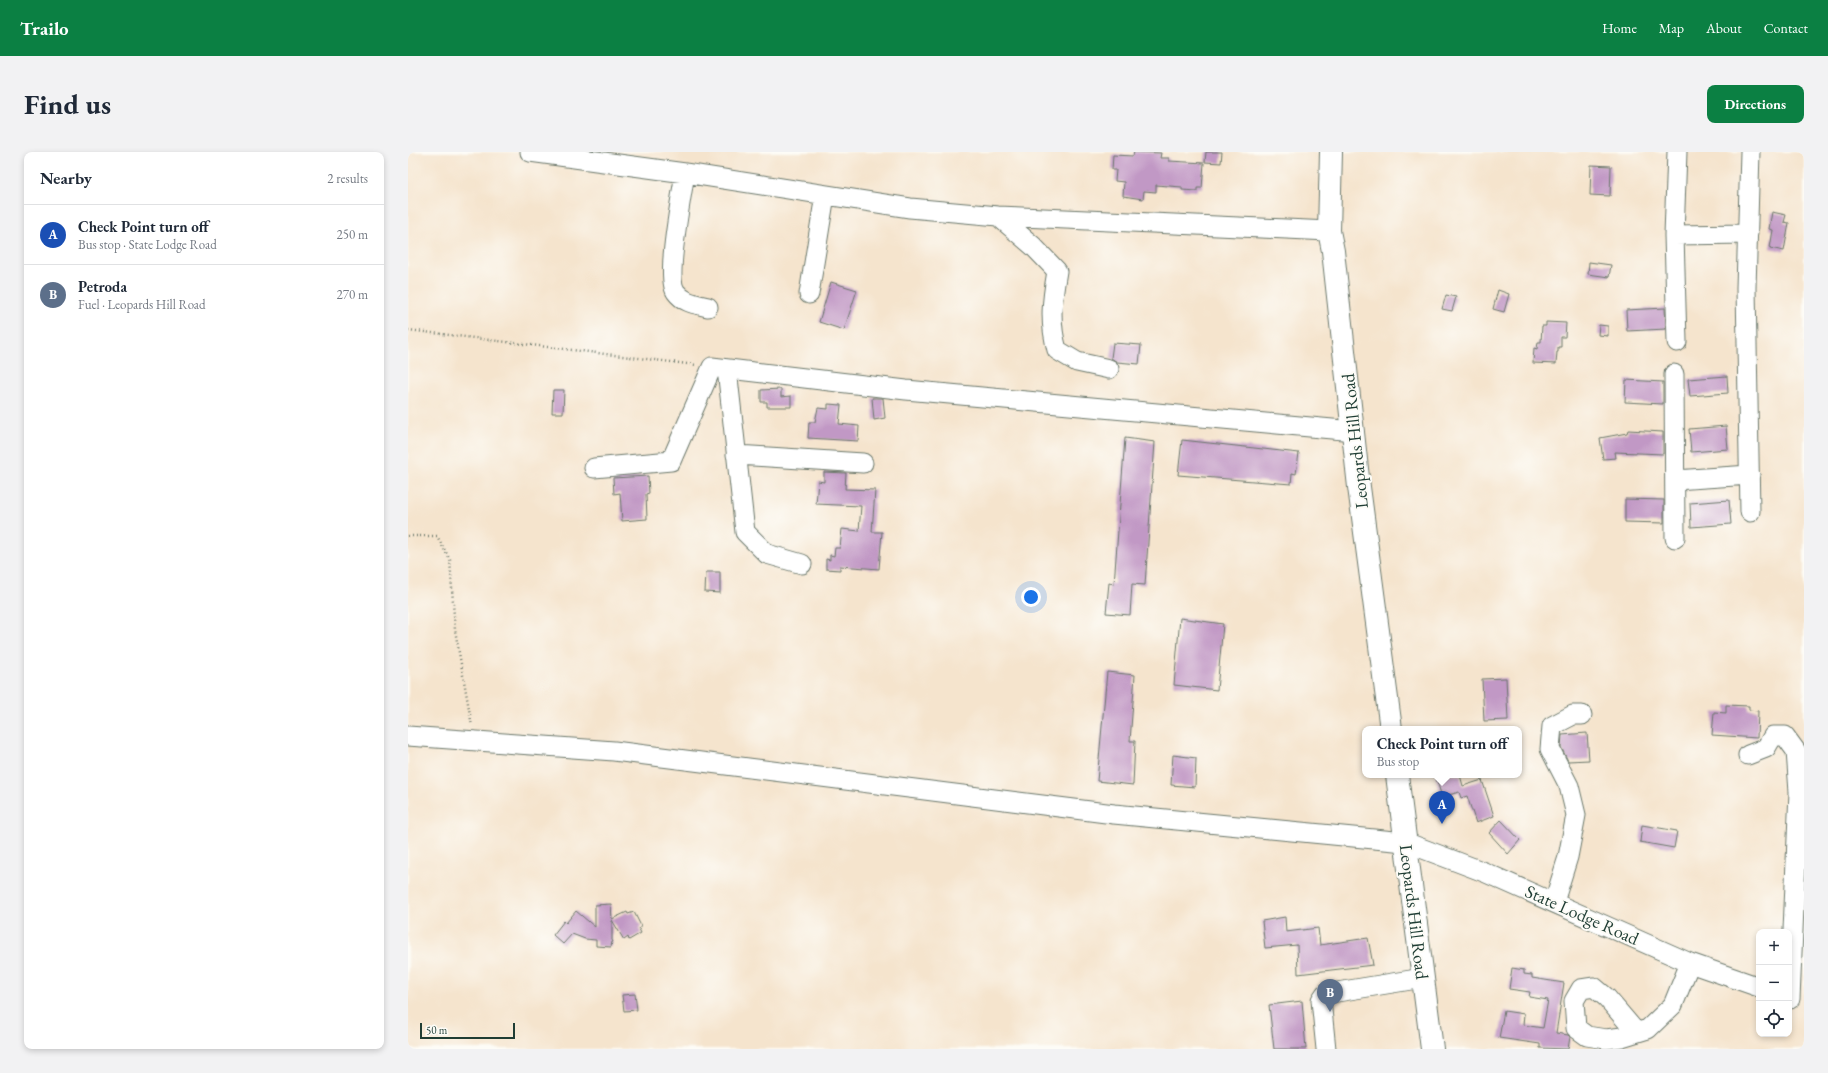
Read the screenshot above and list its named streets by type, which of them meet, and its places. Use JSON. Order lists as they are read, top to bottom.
{
  "streets": {
    "main road": ["Leopards Hill Road"],
    "street": ["State Lodge Road"]
  },
  "crossings": [
    ["Leopards Hill Road", "State Lodge Road"]
  ],
  "scale_bar": "50 m",
  "page": {
    "header": "Trailo",
    "nav": [
      "Home",
      "Map",
      "About",
      "Contact"
    ],
    "buttons": "Directions",
    "title": "Find us",
    "heading": ["Nearby", "2 results"],
    "list": [
      {
        "mark": "A",
        "name": "Check Point turn off",
        "note": "Bus stop · State Lodge Road",
        "value": "250 m"
      },
      {
        "mark": "B",
        "name": "Petroda",
        "note": "Fuel · Leopards Hill Road",
        "value": "270 m"
      }
    ],
    "popup": ["Check Point turn off", "Bus stop"],
    "pins": ["A", "B"],
    "map_buttons": ["+", "−"],
    "scale": "50 m"
  }
}
